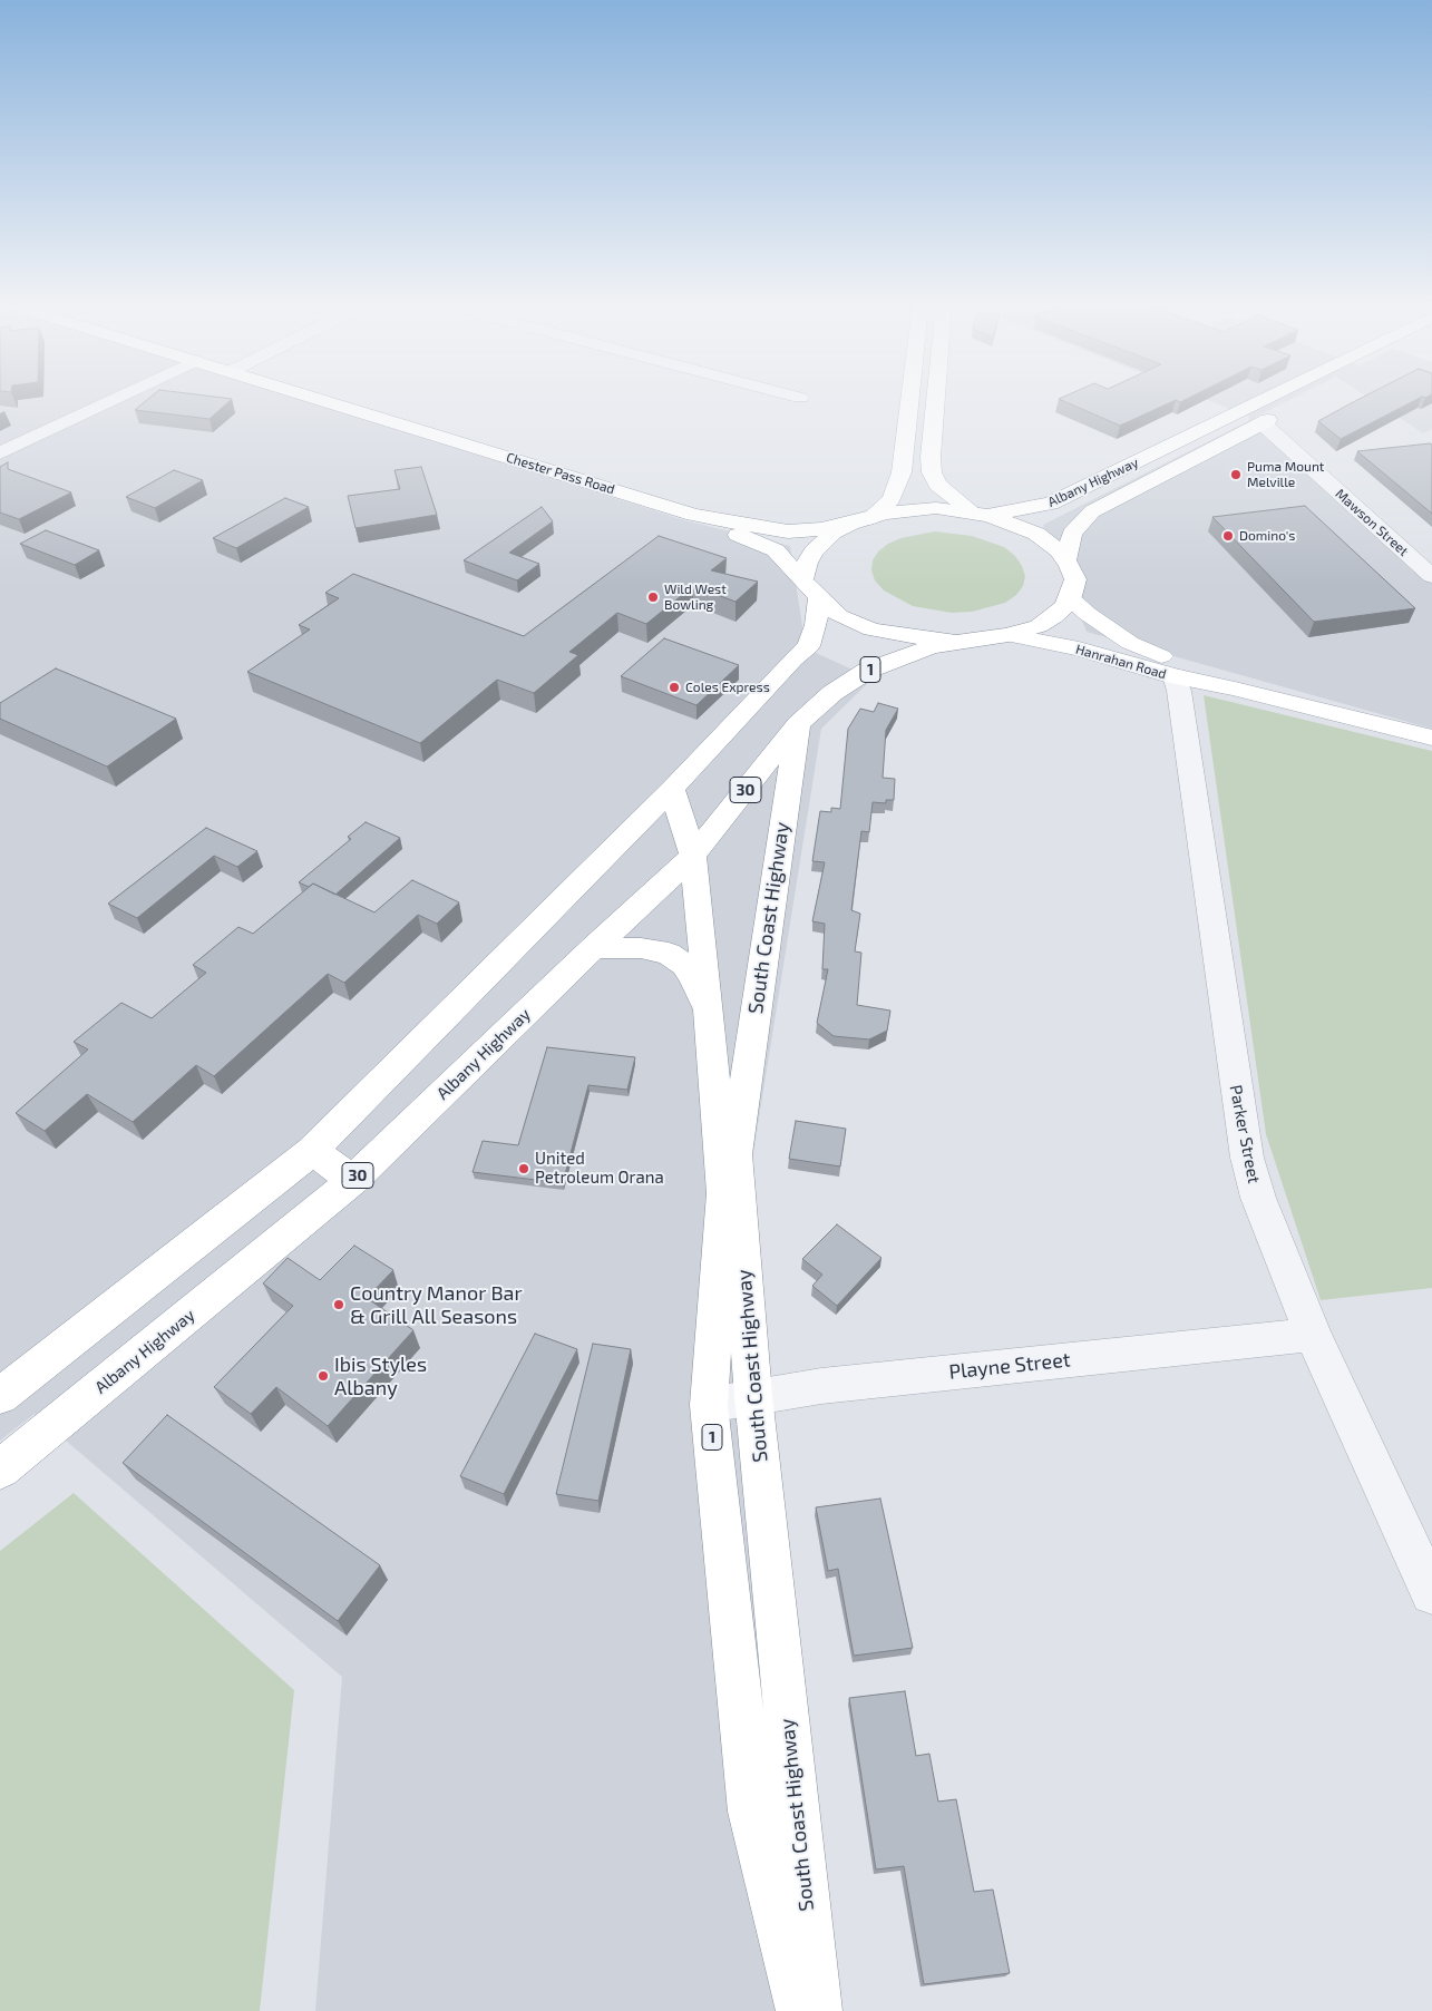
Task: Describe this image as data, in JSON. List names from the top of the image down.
{
  "streets": {
    "main road": [
      "Chester Pass Road",
      "Albany Highway",
      "Hanrahan Road",
      "1",
      "30",
      "South Coast Highway"
    ],
    "street": ["Mawson Street", "Parker Street", "Playne Street"]
  },
  "crossings": [
    ["Chester Pass Road", "1"],
    ["Albany Highway", "Mawson Street"],
    ["Albany Highway", "1"],
    ["Albany Highway", "South Coast Highway"],
    ["Hanrahan Road", "1"],
    ["Hanrahan Road", "Parker Street"],
    ["South Coast Highway", "Playne Street"],
    ["Parker Street", "Playne Street"]
  ],
  "places": [
    "Puma Mount Melville",
    "Domino's",
    "Wild West Bowling",
    "Coles Express",
    "United Petroleum Orana",
    "Country Manor Bar & Grill All Seasons",
    "Ibis Styles Albany"
  ]
}
